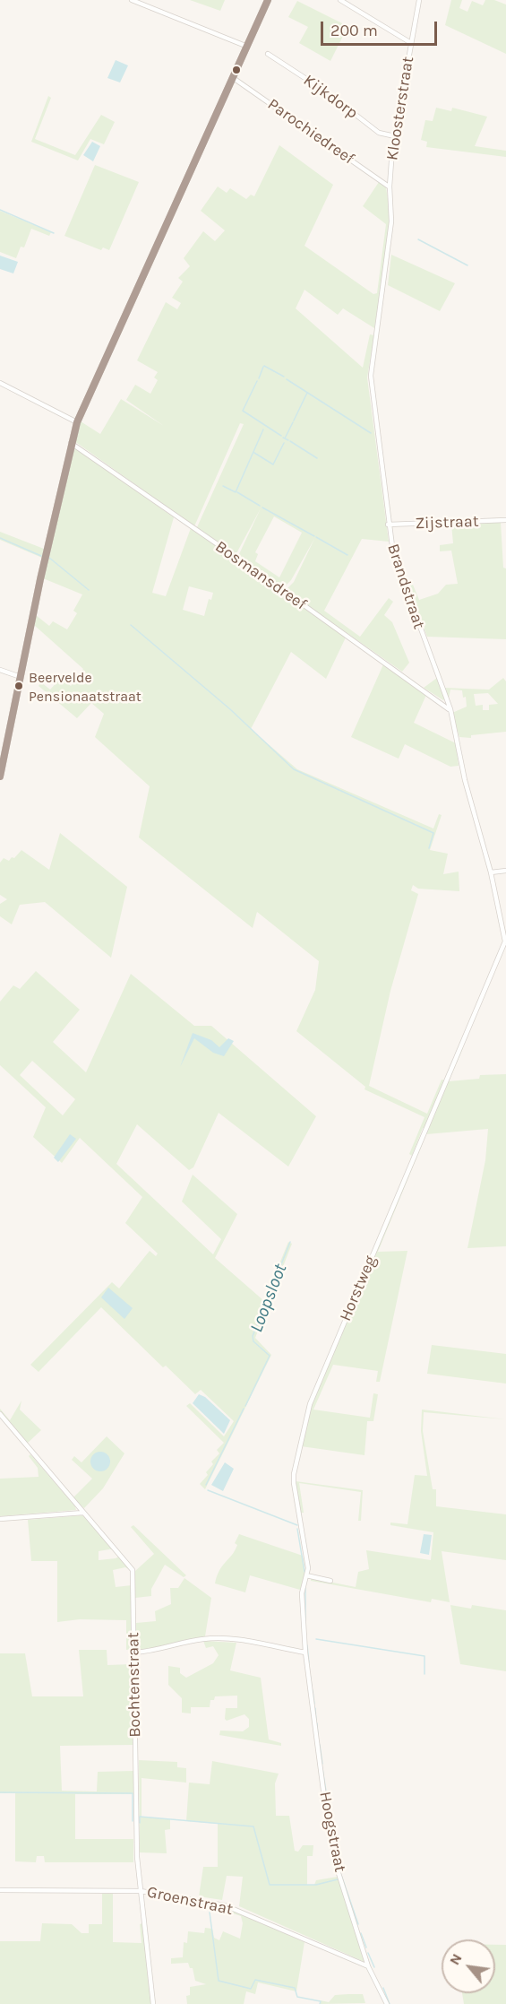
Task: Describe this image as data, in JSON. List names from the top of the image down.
{
  "streets": {
    "street": [
      "Kijkdorp",
      "Kloosterstraat",
      "Parochiedreef",
      "Zijstraat",
      "Bosmansdreef",
      "Brandstraat",
      "Horstweg",
      "Bochtenstraat",
      "Hoogstraat",
      "Groenstraat"
    ]
  },
  "crossings": [
    ["Kijkdorp", "Kloosterstraat"],
    ["Kloosterstraat", "Parochiedreef"],
    ["Kloosterstraat", "Brandstraat"],
    ["Parochiedreef", "Brandstraat"],
    ["Zijstraat", "Brandstraat"],
    ["Bosmansdreef", "Brandstraat"],
    ["Brandstraat", "Horstweg"],
    ["Horstweg", "Hoogstraat"],
    ["Bochtenstraat", "Groenstraat"],
    ["Hoogstraat", "Groenstraat"]
  ],
  "water": ["Loopsloot"],
  "places": ["Beervelde Pensionaatstraat"],
  "scale_bar": "200 m",
  "north": "top left"
}
